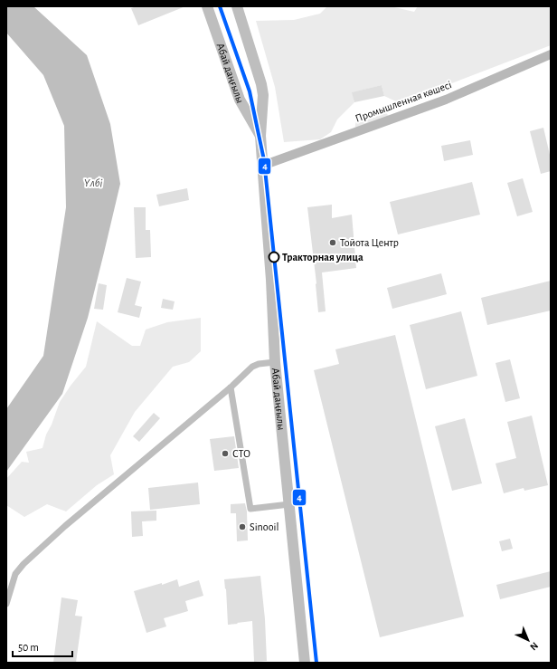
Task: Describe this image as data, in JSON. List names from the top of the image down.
{
  "streets": {
    "main road": ["Абай даңғылы", "Промышленная көшесі"]
  },
  "crossings": [
    ["Абай даңғылы", "Промышленная көшесі"]
  ],
  "water": ["Үлбі"],
  "places": [
    "Тойота Центр",
    "Тракторная улица",
    "СТО",
    "Sinooil"
  ],
  "lines": ["transit line 4"],
  "scale_bar": "50 m",
  "north": "bottom right"
}
